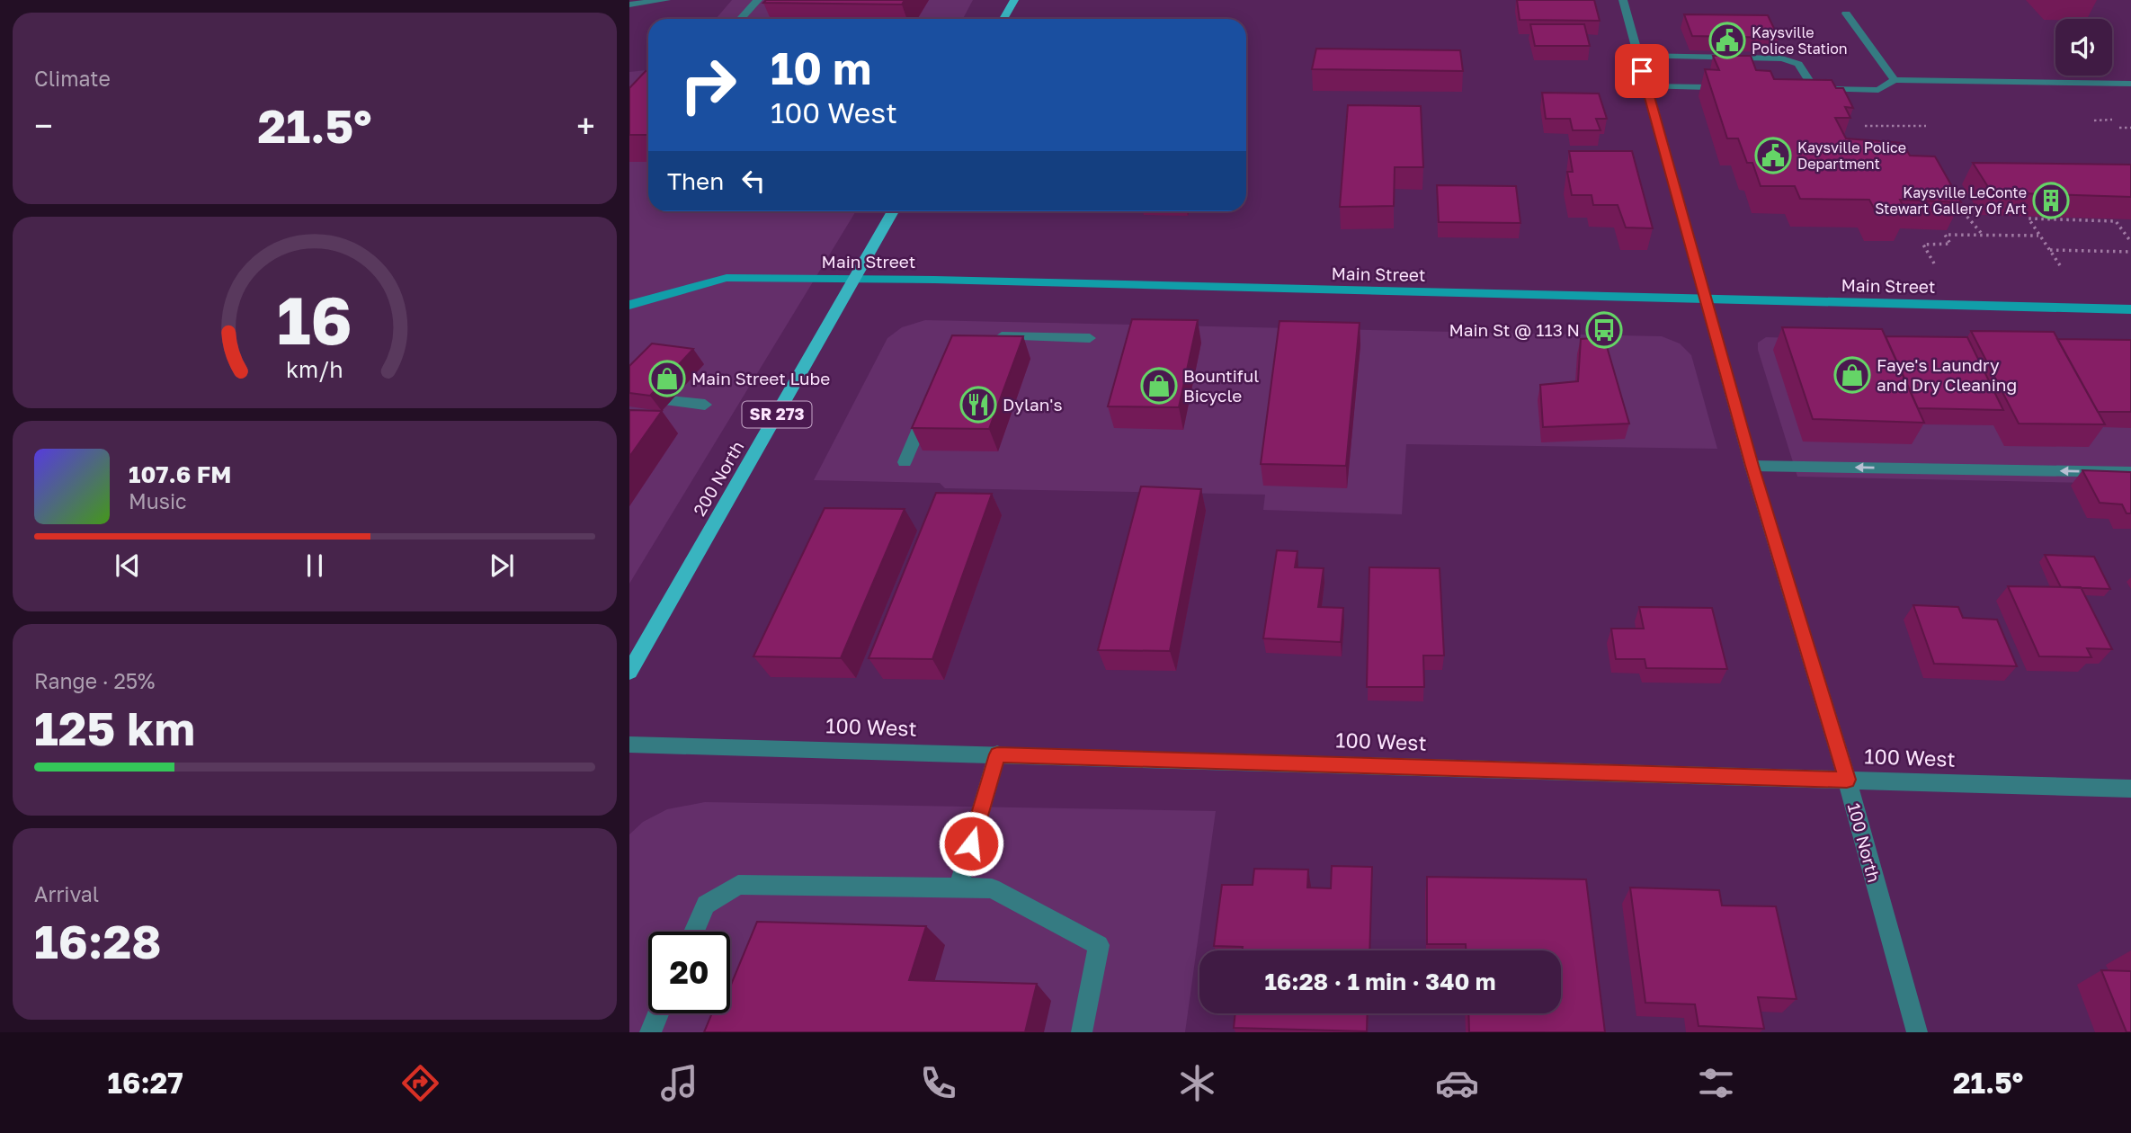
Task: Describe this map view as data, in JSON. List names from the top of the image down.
{
  "streets": {
    "main road": ["Main Street", "SR 273", "200 North"],
    "street": ["100 West", "100 North"]
  },
  "crossings": [
    ["Main Street", "200 North"],
    ["Main Street", "100 North"],
    ["100 West", "100 North"]
  ],
  "places": {
    "public building": ["Kaysville Police Station", "Kaysville Police Department"],
    "building": ["Kaysville LeConte Stewart Gallery Of Art"],
    "bus stop": ["Main St @ 113 N"],
    "shop": ["Faye's Laundry and Dry Cleaning", "Main Street Lube", "Bountiful Bicycle"],
    "restaurant": ["Dylan's"]
  },
  "page": {
    "tile": [
      "Climate",
      ["Range · 25%", "125 km"],
      ["Arrival", "16:28"]
    ],
    "turn": ["10 m", "100 West"],
    "heat": ["−", "21.5°", "+"],
    "then": "Then",
    "song": ["107.6 FM", "Music"],
    "limit": "20",
    "trip": "16:28 · 1 min · 340 m",
    "tabs": ["16:27", "21.5°"],
    "gauge": ["16", "km/h"]
  }
}
